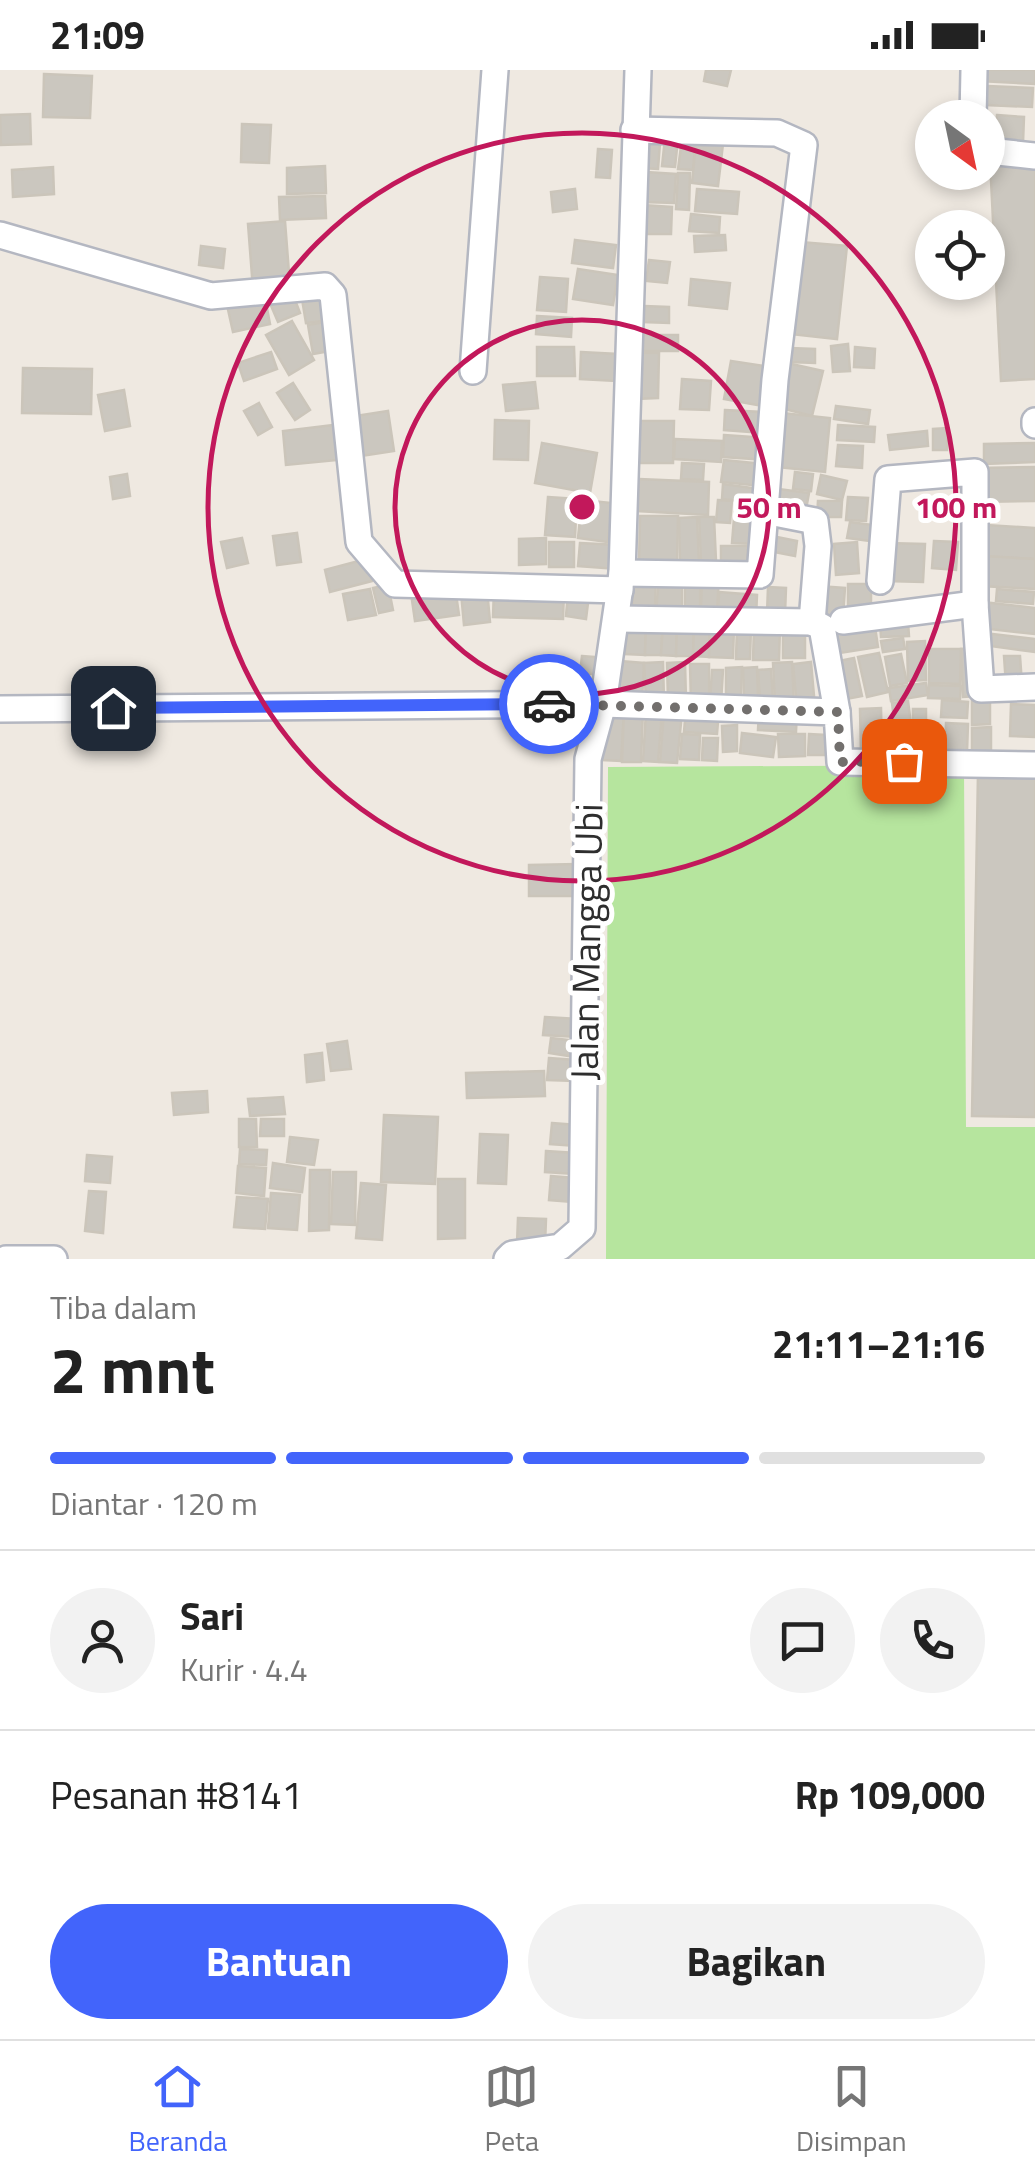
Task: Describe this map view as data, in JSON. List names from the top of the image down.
{
  "streets": {
    "street": ["Jalan Mangga Ubi"]
  },
  "north": "bottom right",
  "page": {
    "status": "21:09",
    "heading": ["2 mnt", "Tiba dalam", "21:11–21:16"],
    "panel": [
      "Sari",
      "Kurir · 4.4",
      "Pesanan #8141",
      "Rp 109,000"
    ],
    "bar": "Diantar · 120 m",
    "buttons": ["Bantuan", "Bagikan"],
    "tabs": ["Beranda", "Peta", "Disimpan"]
  },
  "rings": ["50 m", "100 m"]
}
